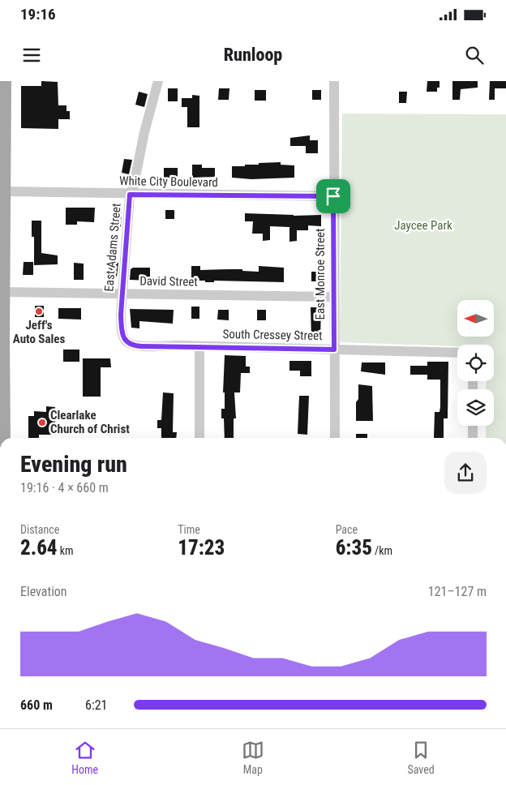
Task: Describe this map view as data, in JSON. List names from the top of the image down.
{
  "streets": {
    "street": [
      "White City Boulevard",
      "East Adams Street",
      "East Monroe Street",
      "David Street",
      "South Cressey Street"
    ]
  },
  "crossings": [
    ["White City Boulevard", "East Adams Street"],
    ["White City Boulevard", "East Monroe Street"],
    ["East Adams Street", "David Street"],
    ["East Adams Street", "South Cressey Street"],
    ["East Monroe Street", "David Street"],
    ["East Monroe Street", "South Cressey Street"]
  ],
  "parks": ["Jaycee Park"],
  "places": ["Jeff's Auto Sales", "Clearlake Church of Christ"],
  "north": "left",
  "page": {
    "status": "19:16",
    "header": "Runloop",
    "heading": ["Evening run", "19:16 · 4 × 660 m"],
    "stats": [
      ["Distance", "2.64 km"],
      ["Time", "17:23"],
      ["Pace", "6:35 /km"]
    ],
    "chart": ["Elevation", "121–127 m"],
    "list": [
      {
        "name": "660 m",
        "note": "6:21"
      }
    ],
    "tabs": ["Home", "Map", "Saved"]
  }
}
